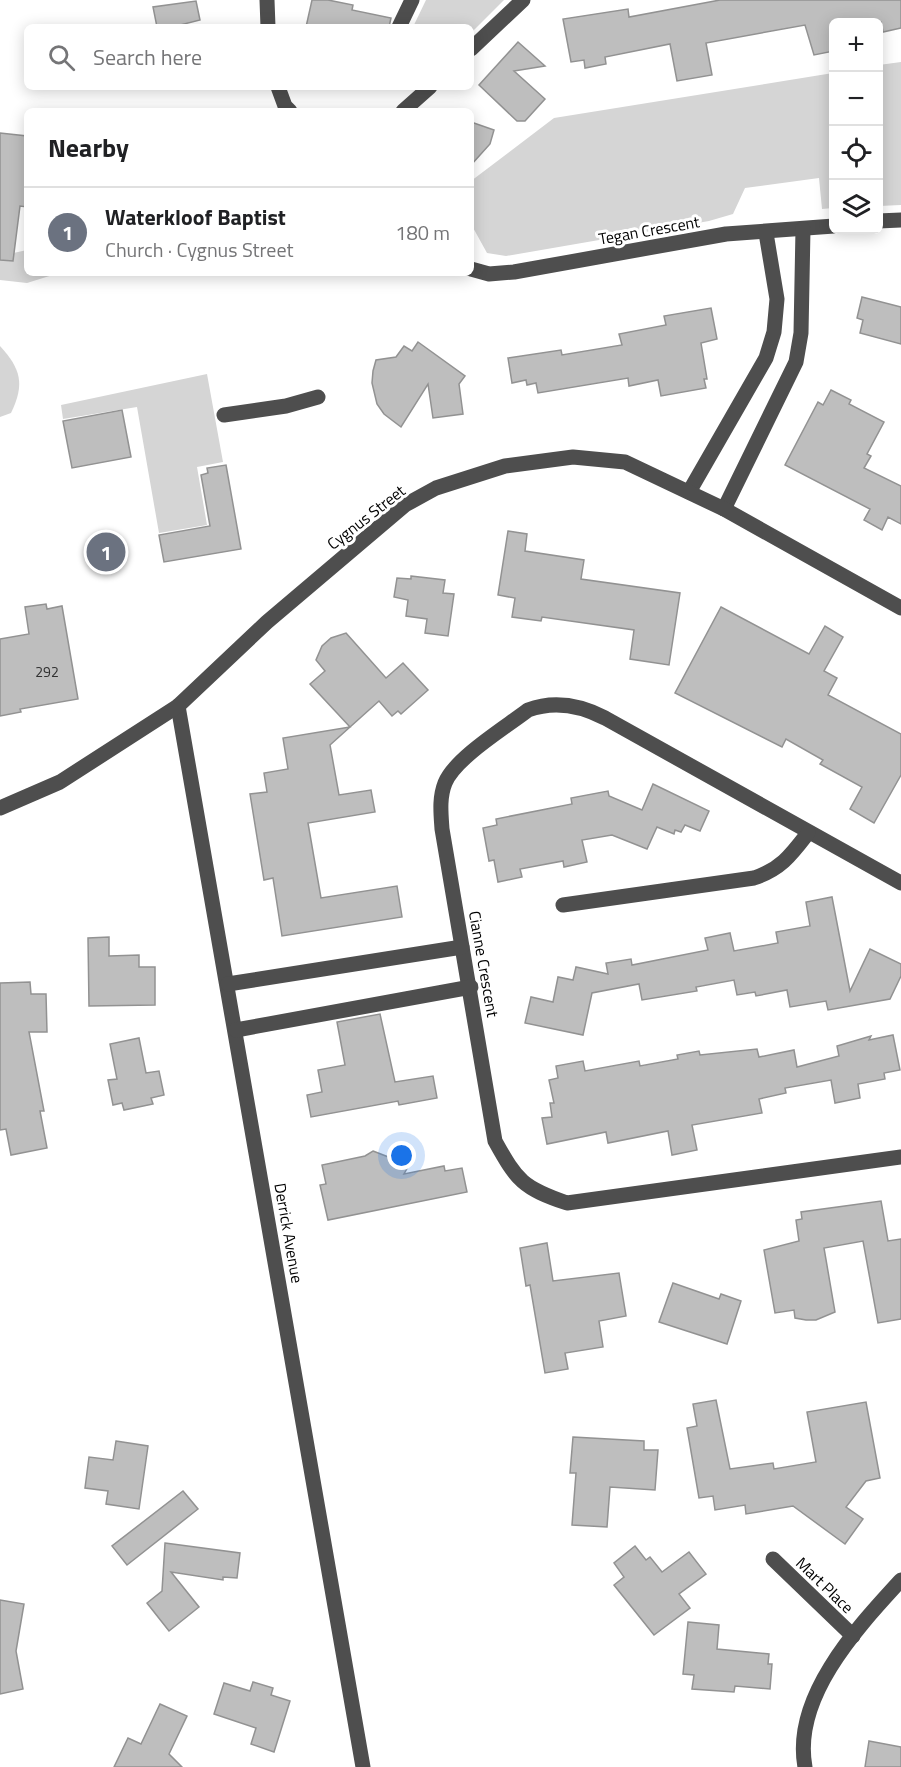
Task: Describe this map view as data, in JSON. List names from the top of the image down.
{
  "streets": {
    "street": [
      "Tegan Crescent",
      "Cygnus Street",
      "Cianne Crescent",
      "Derrick Avenue",
      "Mart Place"
    ]
  },
  "crossings": [
    ["Cygnus Street", "Derrick Avenue"]
  ],
  "house_numbers": ["292"],
  "page": {
    "map_buttons": ["+", "−"],
    "search": "Search here",
    "heading": "Nearby",
    "list": [
      {
        "mark": "1",
        "name": "Waterkloof Baptist",
        "note": "Church · Cygnus Street",
        "value": "180 m"
      }
    ],
    "pins": "1"
  }
}
